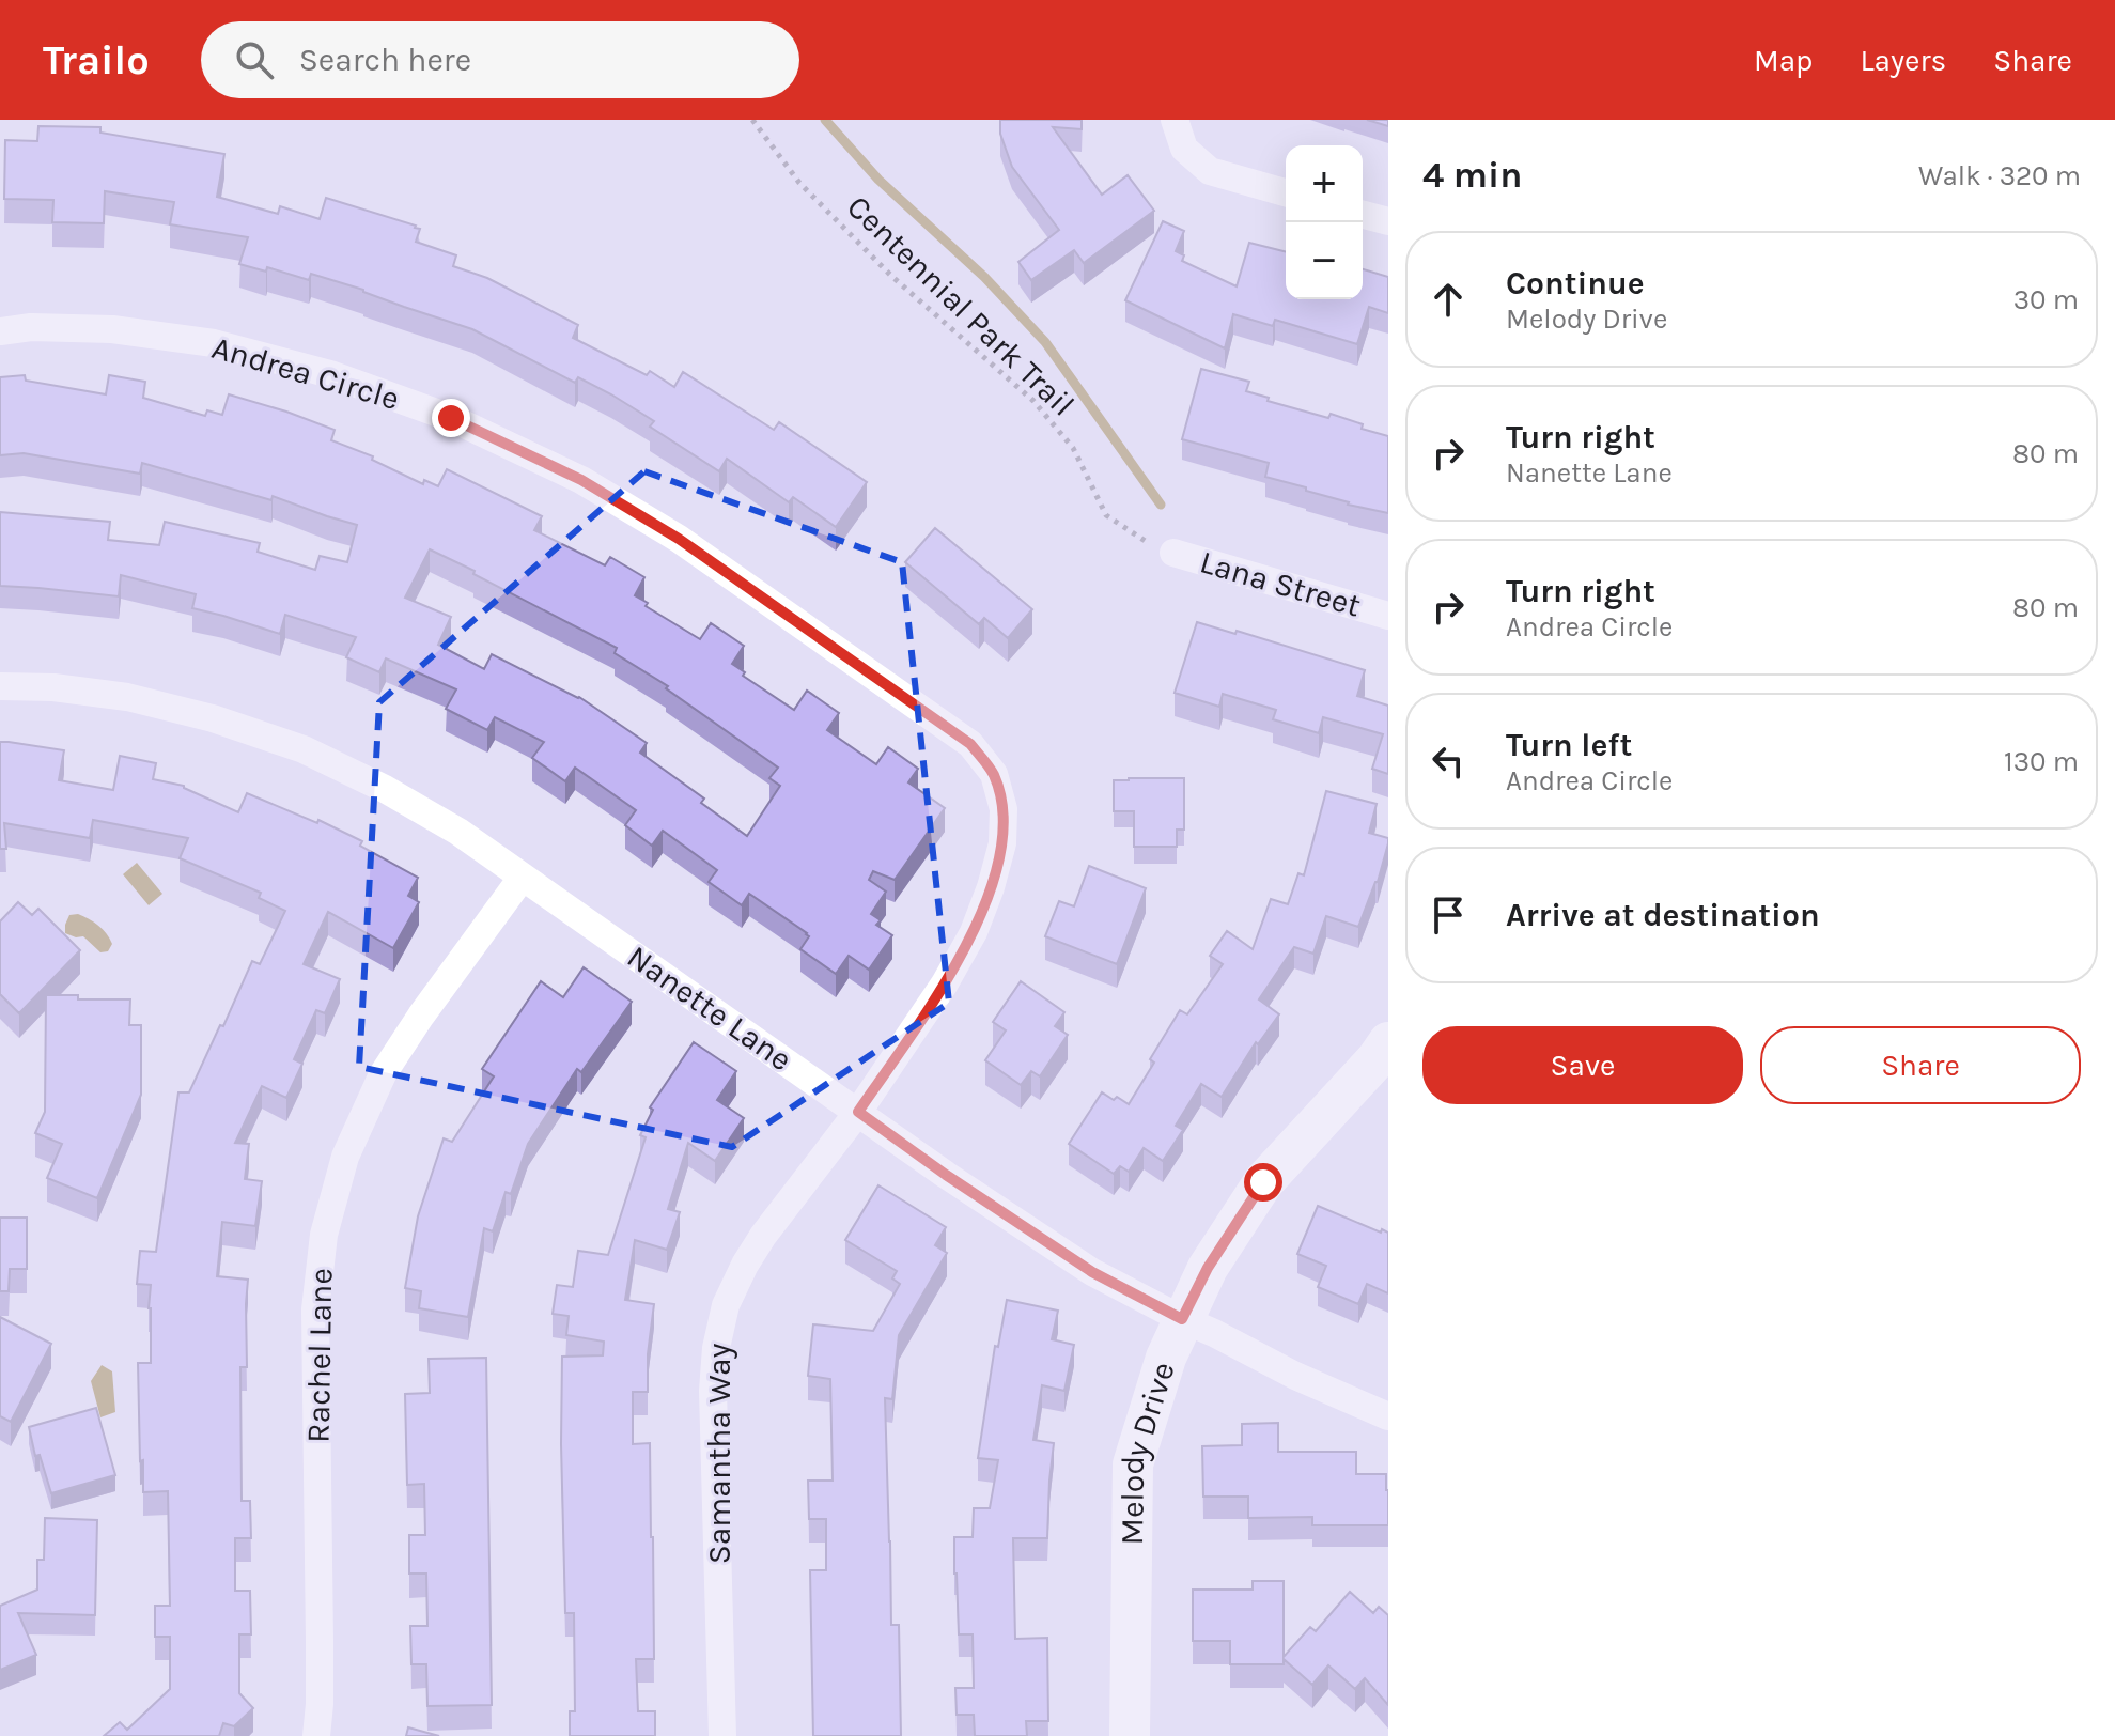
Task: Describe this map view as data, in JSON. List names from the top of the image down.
{
  "streets": {
    "street": [
      "Andrea Circle",
      "Lana Street",
      "Nanette Lane",
      "Rachel Lane",
      "Samantha Way",
      "Melody Drive"
    ],
    "path": ["Centennial Park Trail"]
  },
  "crossings": [
    ["Centennial Park Trail", "Lana Street"],
    ["Andrea Circle", "Nanette Lane"],
    ["Andrea Circle", "Samantha Way"],
    ["Nanette Lane", "Rachel Lane"],
    ["Nanette Lane", "Samantha Way"],
    ["Nanette Lane", "Melody Drive"]
  ],
  "page": {
    "header": "Trailo",
    "search": "Search here",
    "nav": ["Map", "Layers", "Share"],
    "heading": ["4 min", "Walk · 320 m"],
    "map_buttons": ["+", "−"],
    "list": [
      ["Continue", "Melody Drive", "30 m"],
      ["Turn right", "Nanette Lane", "80 m"],
      ["Turn right", "Andrea Circle", "80 m"],
      ["Turn left", "Andrea Circle", "130 m"],
      "Arrive at destination"
    ],
    "buttons": ["Save", "Share"]
  }
}
